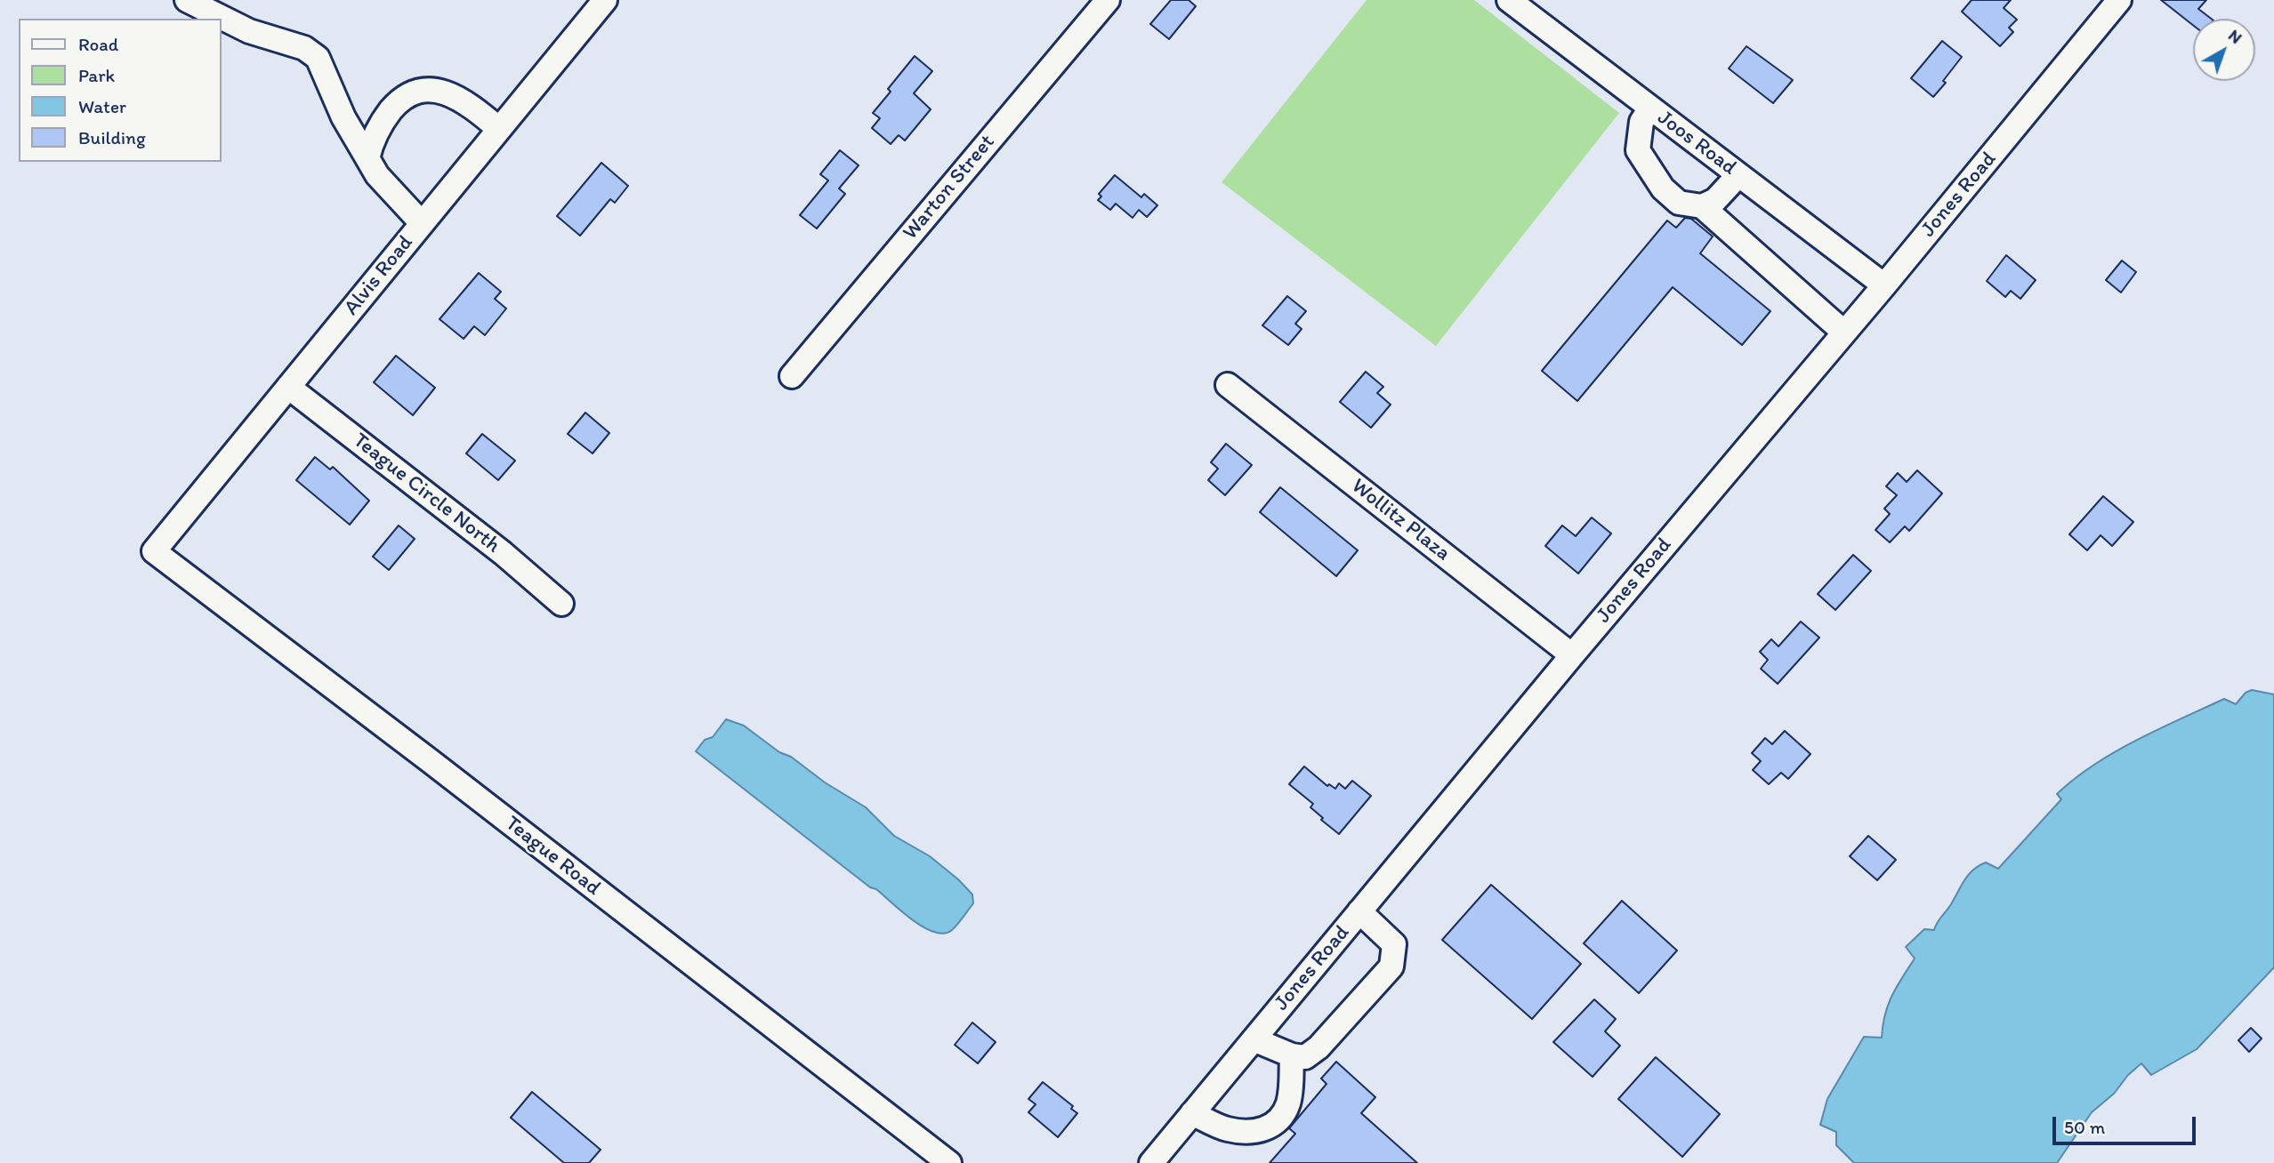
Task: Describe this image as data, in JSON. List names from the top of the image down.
{
  "streets": {
    "street": [
      "Joos Road",
      "Warton Street",
      "Jones Road",
      "Alvis Road",
      "Teague Circle North",
      "Wollitz Plaza",
      "Teague Road"
    ]
  },
  "crossings": [
    ["Joos Road", "Jones Road"],
    ["Jones Road", "Wollitz Plaza"],
    ["Alvis Road", "Teague Circle North"],
    ["Alvis Road", "Teague Road"]
  ],
  "legend": [
    "Road",
    "Park",
    "Water",
    "Building"
  ],
  "scale_bar": "50 m",
  "north": "top right"
}
